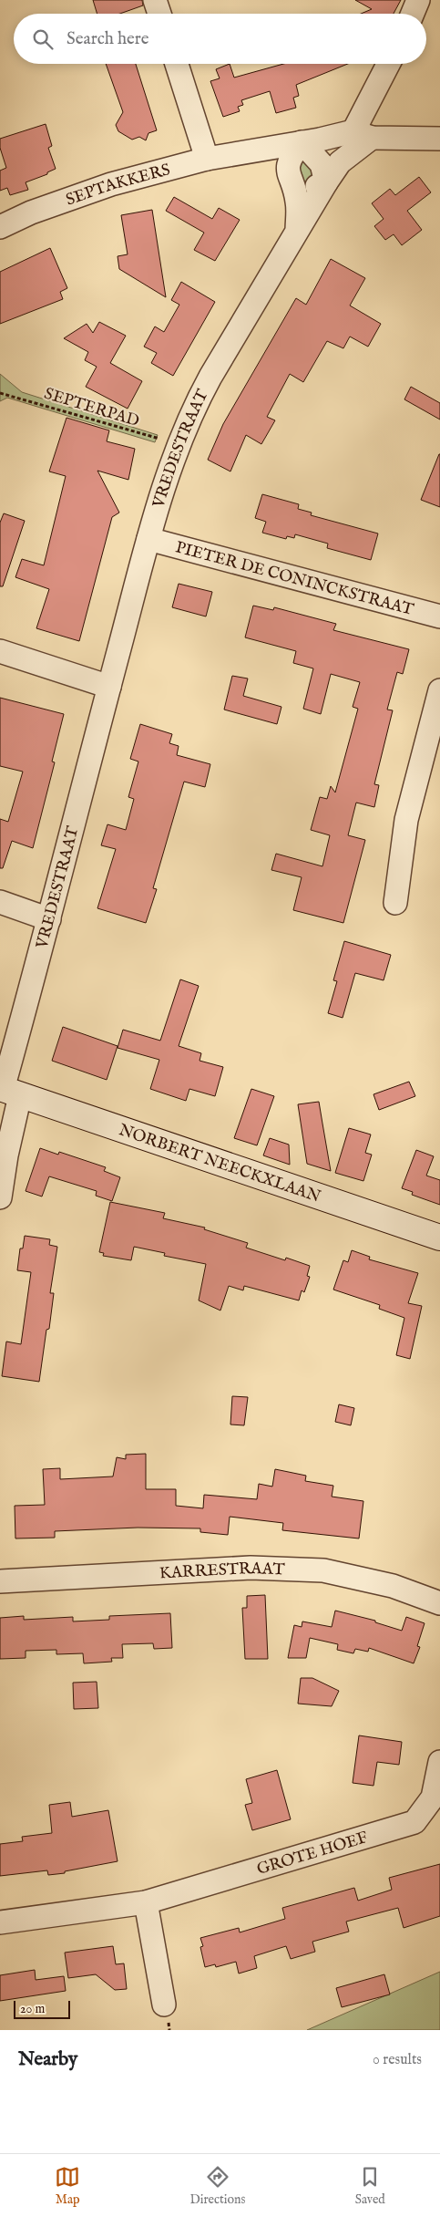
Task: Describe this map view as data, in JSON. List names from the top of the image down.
{
  "streets": {
    "main road": ["NORBERT NEECKXLAAN"],
    "street": [
      "SEPTAKKERS",
      "VREDESTRAAT",
      "PIETER DE CONINCKSTRAAT",
      "KARRESTRAAT",
      "GROTE HOEF"
    ],
    "path": ["SEPTERPAD"]
  },
  "crossings": [
    ["SEPTAKKERS", "VREDESTRAAT"],
    ["SEPTERPAD", "VREDESTRAAT"],
    ["VREDESTRAAT", "PIETER DE CONINCKSTRAAT"],
    ["VREDESTRAAT", "NORBERT NEECKXLAAN"]
  ],
  "scale_bar": "20 m",
  "page": {
    "search": "Search here",
    "scale": "20 m",
    "heading": ["Nearby", "0 results"],
    "nav": ["Map", "Directions", "Saved"]
  }
}
